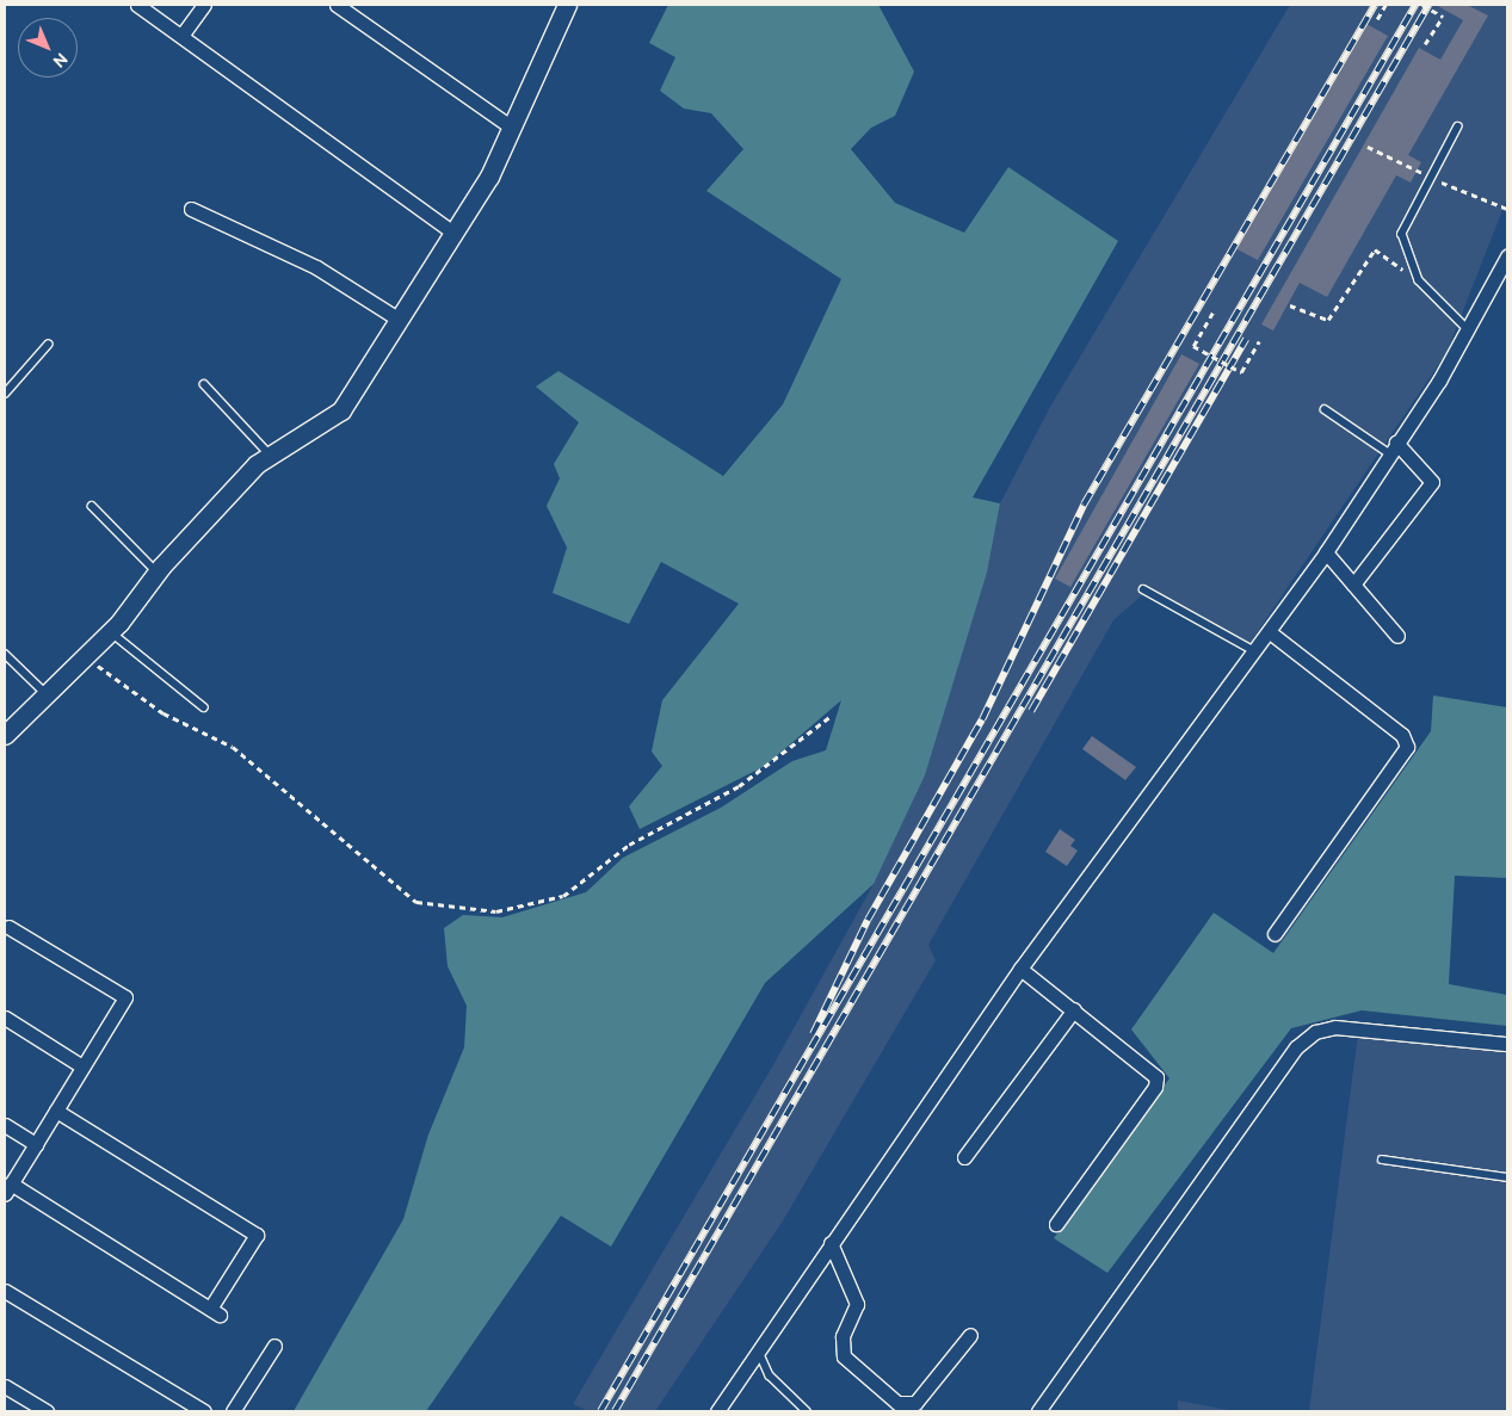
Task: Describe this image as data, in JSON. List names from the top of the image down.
{
  "north": "bottom right"
}
